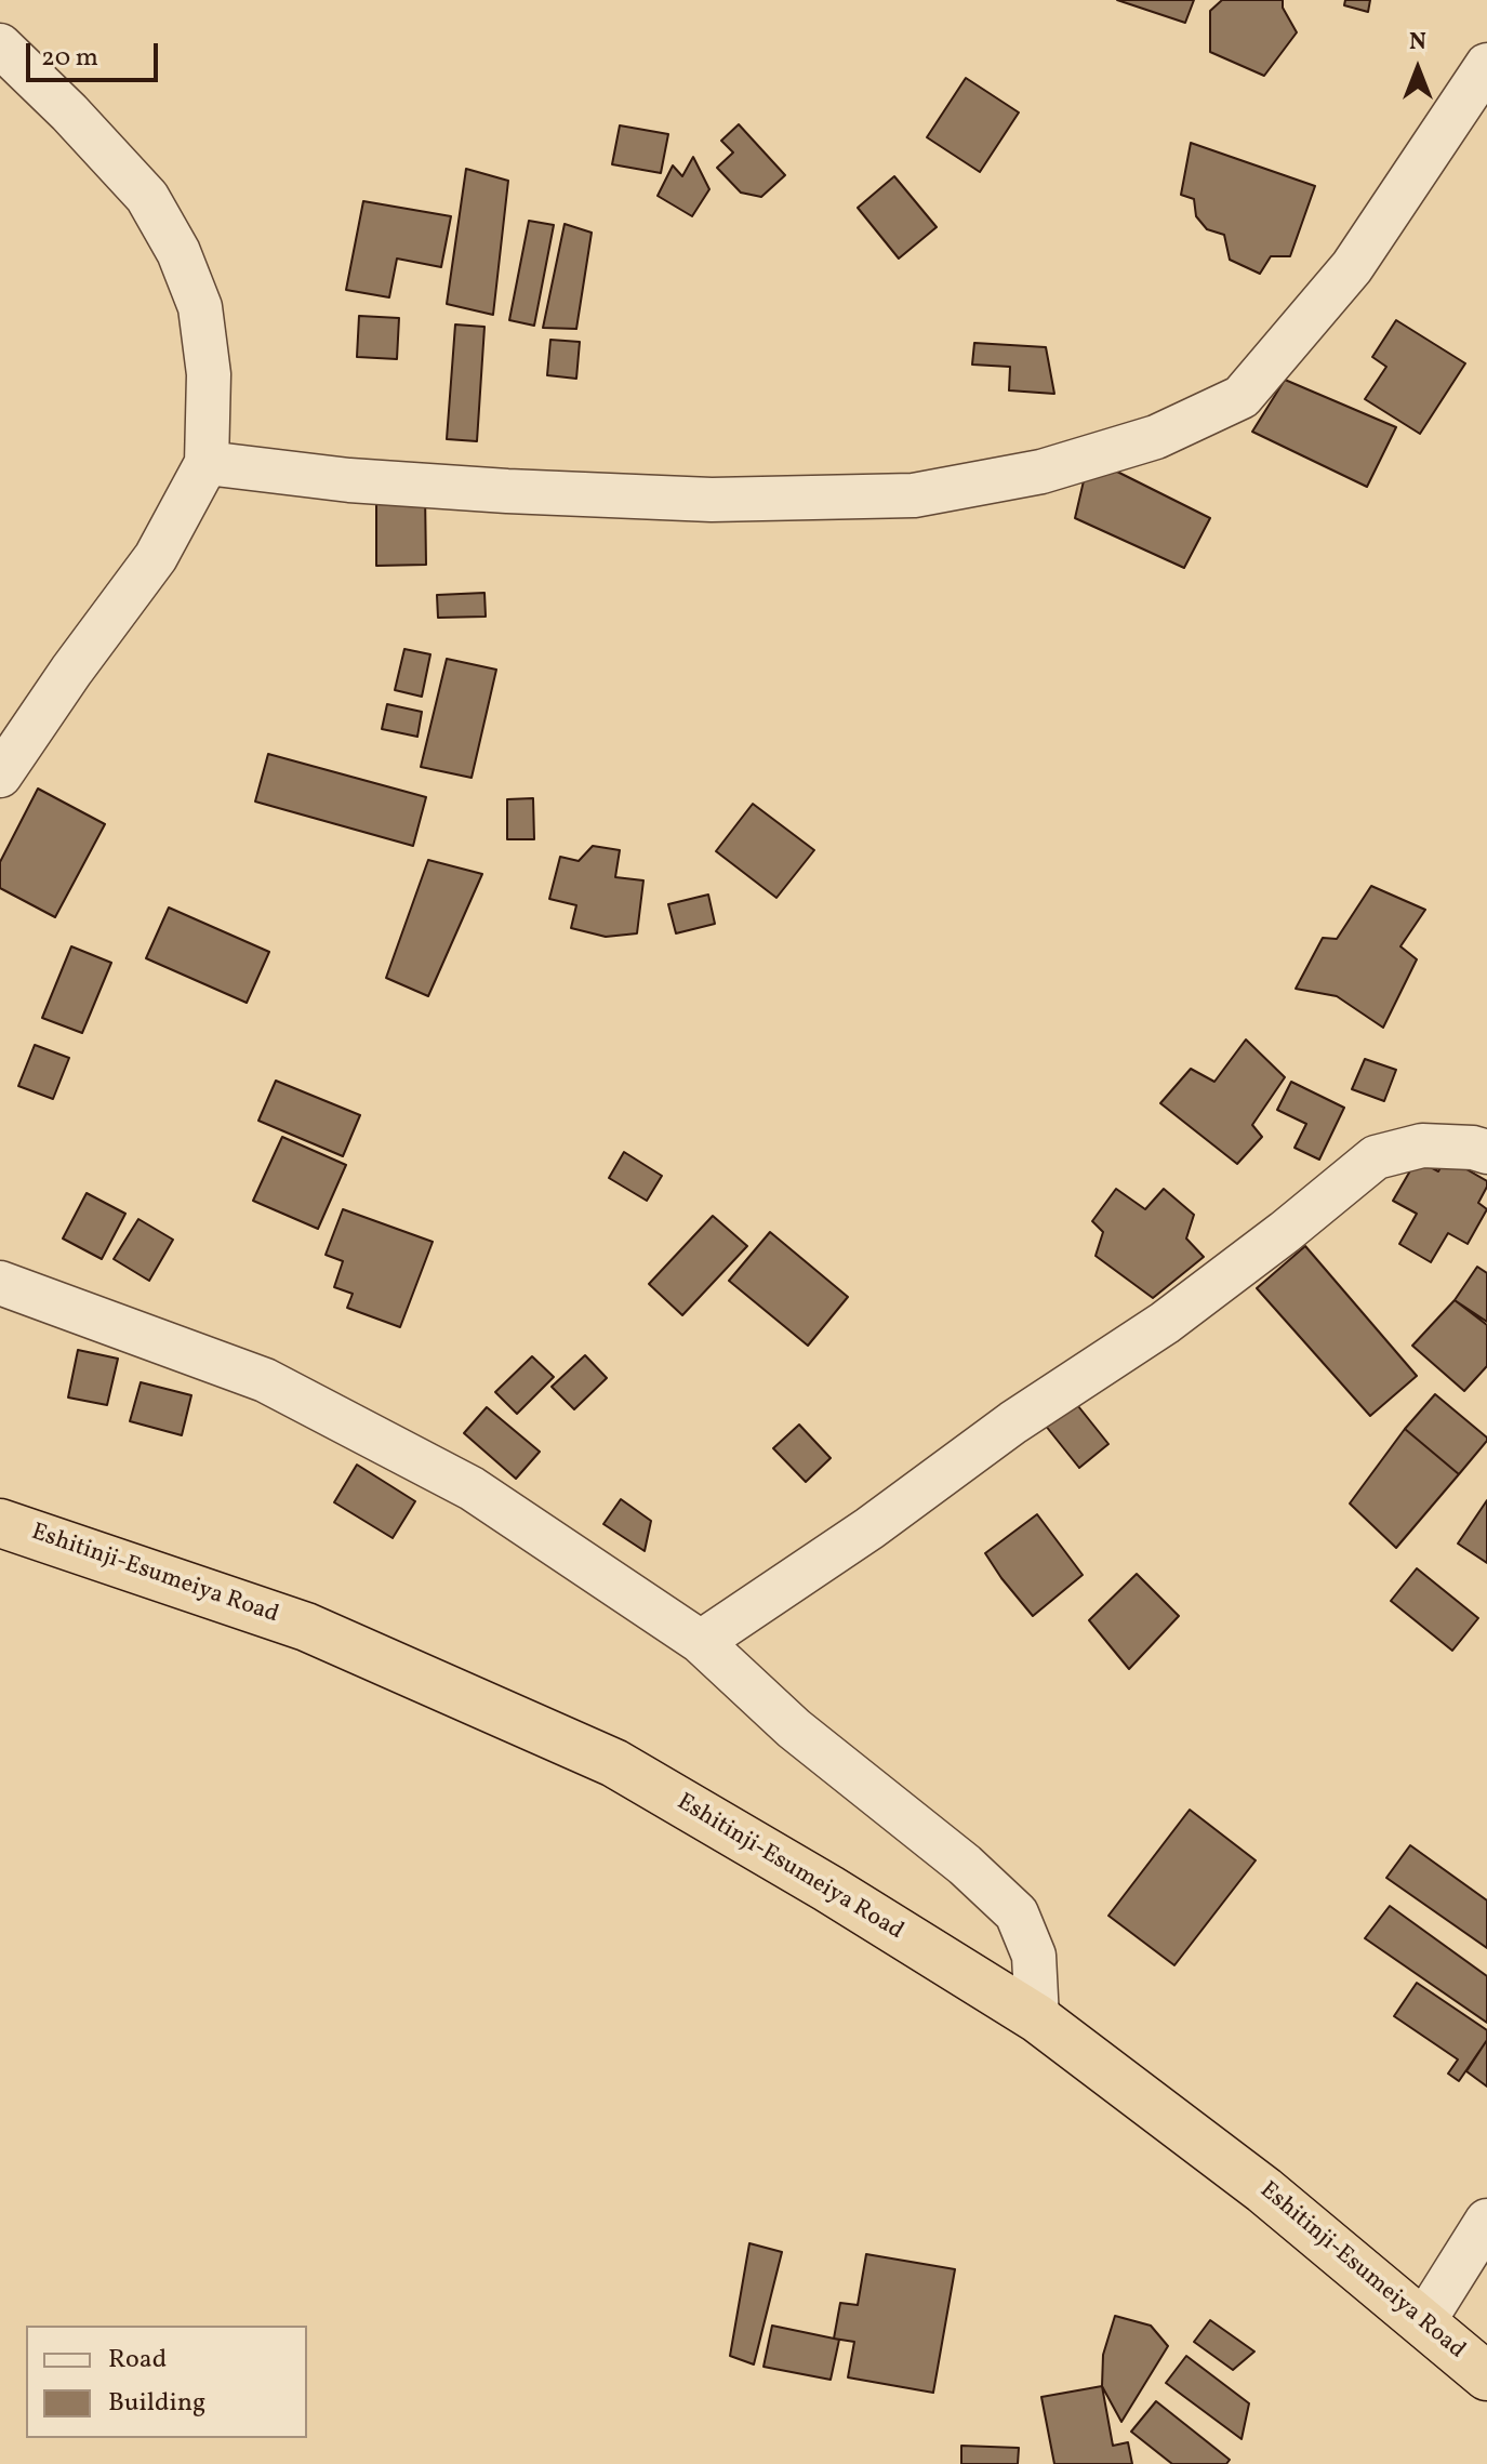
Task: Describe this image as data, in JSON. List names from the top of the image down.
{
  "streets": {
    "highway": ["Eshitinji-Esumeiya Road"]
  },
  "legend": ["Road", "Building"],
  "scale_bar": "20 m",
  "north": "top"
}
